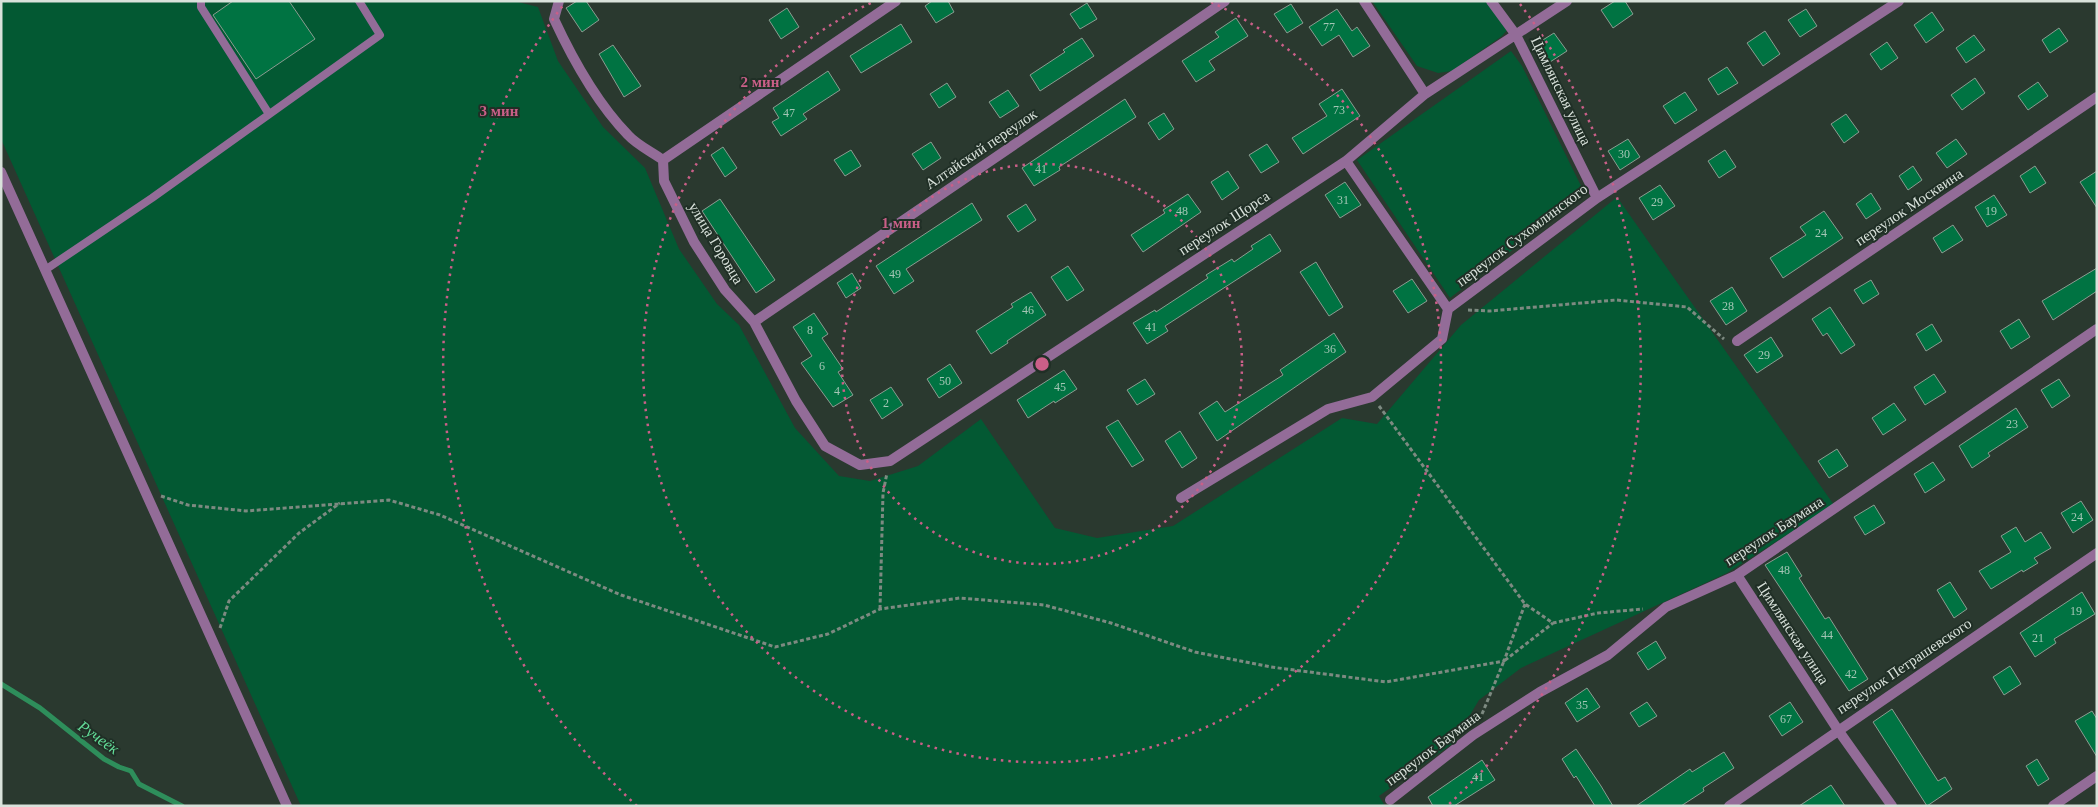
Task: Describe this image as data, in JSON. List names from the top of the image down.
{
  "streets": {
    "street": [
      "Цимлянская улица",
      "Алтайский переулок",
      "переулок Москвина",
      "переулок Щорса",
      "переулок Сухомлинского",
      "улица Горовца",
      "переулок Баумана",
      "переулок Петрашевского"
    ]
  },
  "crossings": [
    ["Цимлянская улица", "переулок Щорса"],
    ["Цимлянская улица", "переулок Сухомлинского"],
    ["Цимлянская улица", "переулок Баумана"],
    ["Цимлянская улица", "переулок Петрашевского"],
    ["Алтайский переулок", "улица Горовца"],
    ["переулок Щорса", "улица Горовца"]
  ],
  "water": ["Ручеёк"],
  "house_numbers": [
    "77",
    "73",
    "47",
    "30",
    "41",
    "31",
    "29",
    "48",
    "19",
    "24",
    "49",
    "28",
    "46",
    "41",
    "8",
    "36",
    "29",
    "6",
    "50",
    "45",
    "4",
    "2",
    "23",
    "24",
    "48",
    "19",
    "44",
    "21",
    "42",
    "35",
    "67",
    "41"
  ],
  "rings": ["2 мин", "3 мин", "1 мин"]
}
